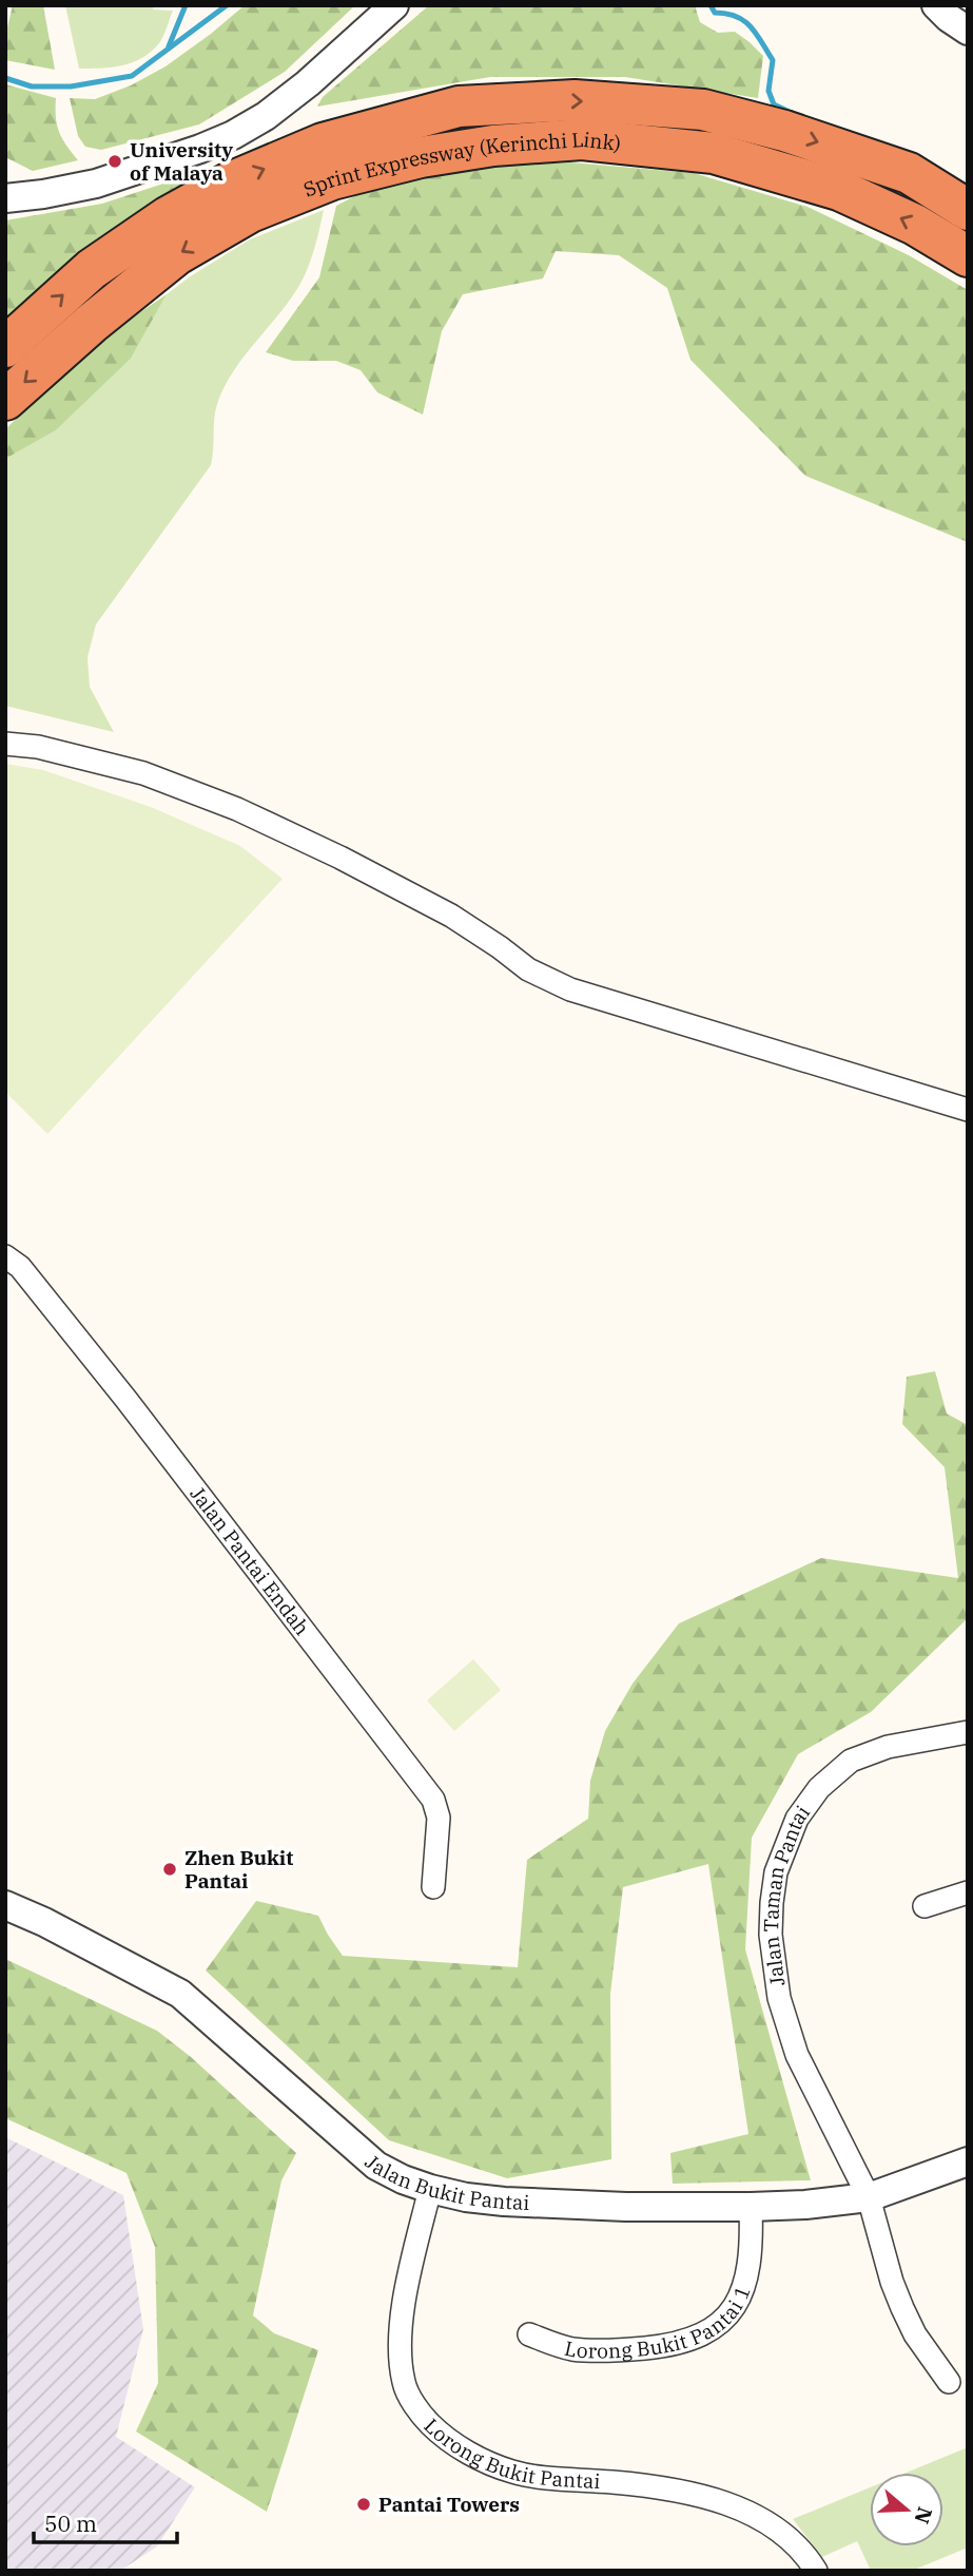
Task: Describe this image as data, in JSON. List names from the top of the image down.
{
  "streets": {
    "highway": ["Sprint Expressway (Kerinchi Link)"],
    "street": [
      "Jalan Pantai Endah",
      "Jalan Taman Pantai",
      "Jalan Bukit Pantai",
      "Lorong Bukit Pantai 1",
      "Lorong Bukit Pantai"
    ]
  },
  "crossings": [
    ["Jalan Taman Pantai", "Jalan Bukit Pantai"],
    ["Jalan Bukit Pantai", "Lorong Bukit Pantai 1"],
    ["Jalan Bukit Pantai", "Lorong Bukit Pantai"]
  ],
  "places": ["University of Malaya", "Zhen Bukit Pantai", "Pantai Towers"],
  "scale_bar": "50 m",
  "north": "right"
}
